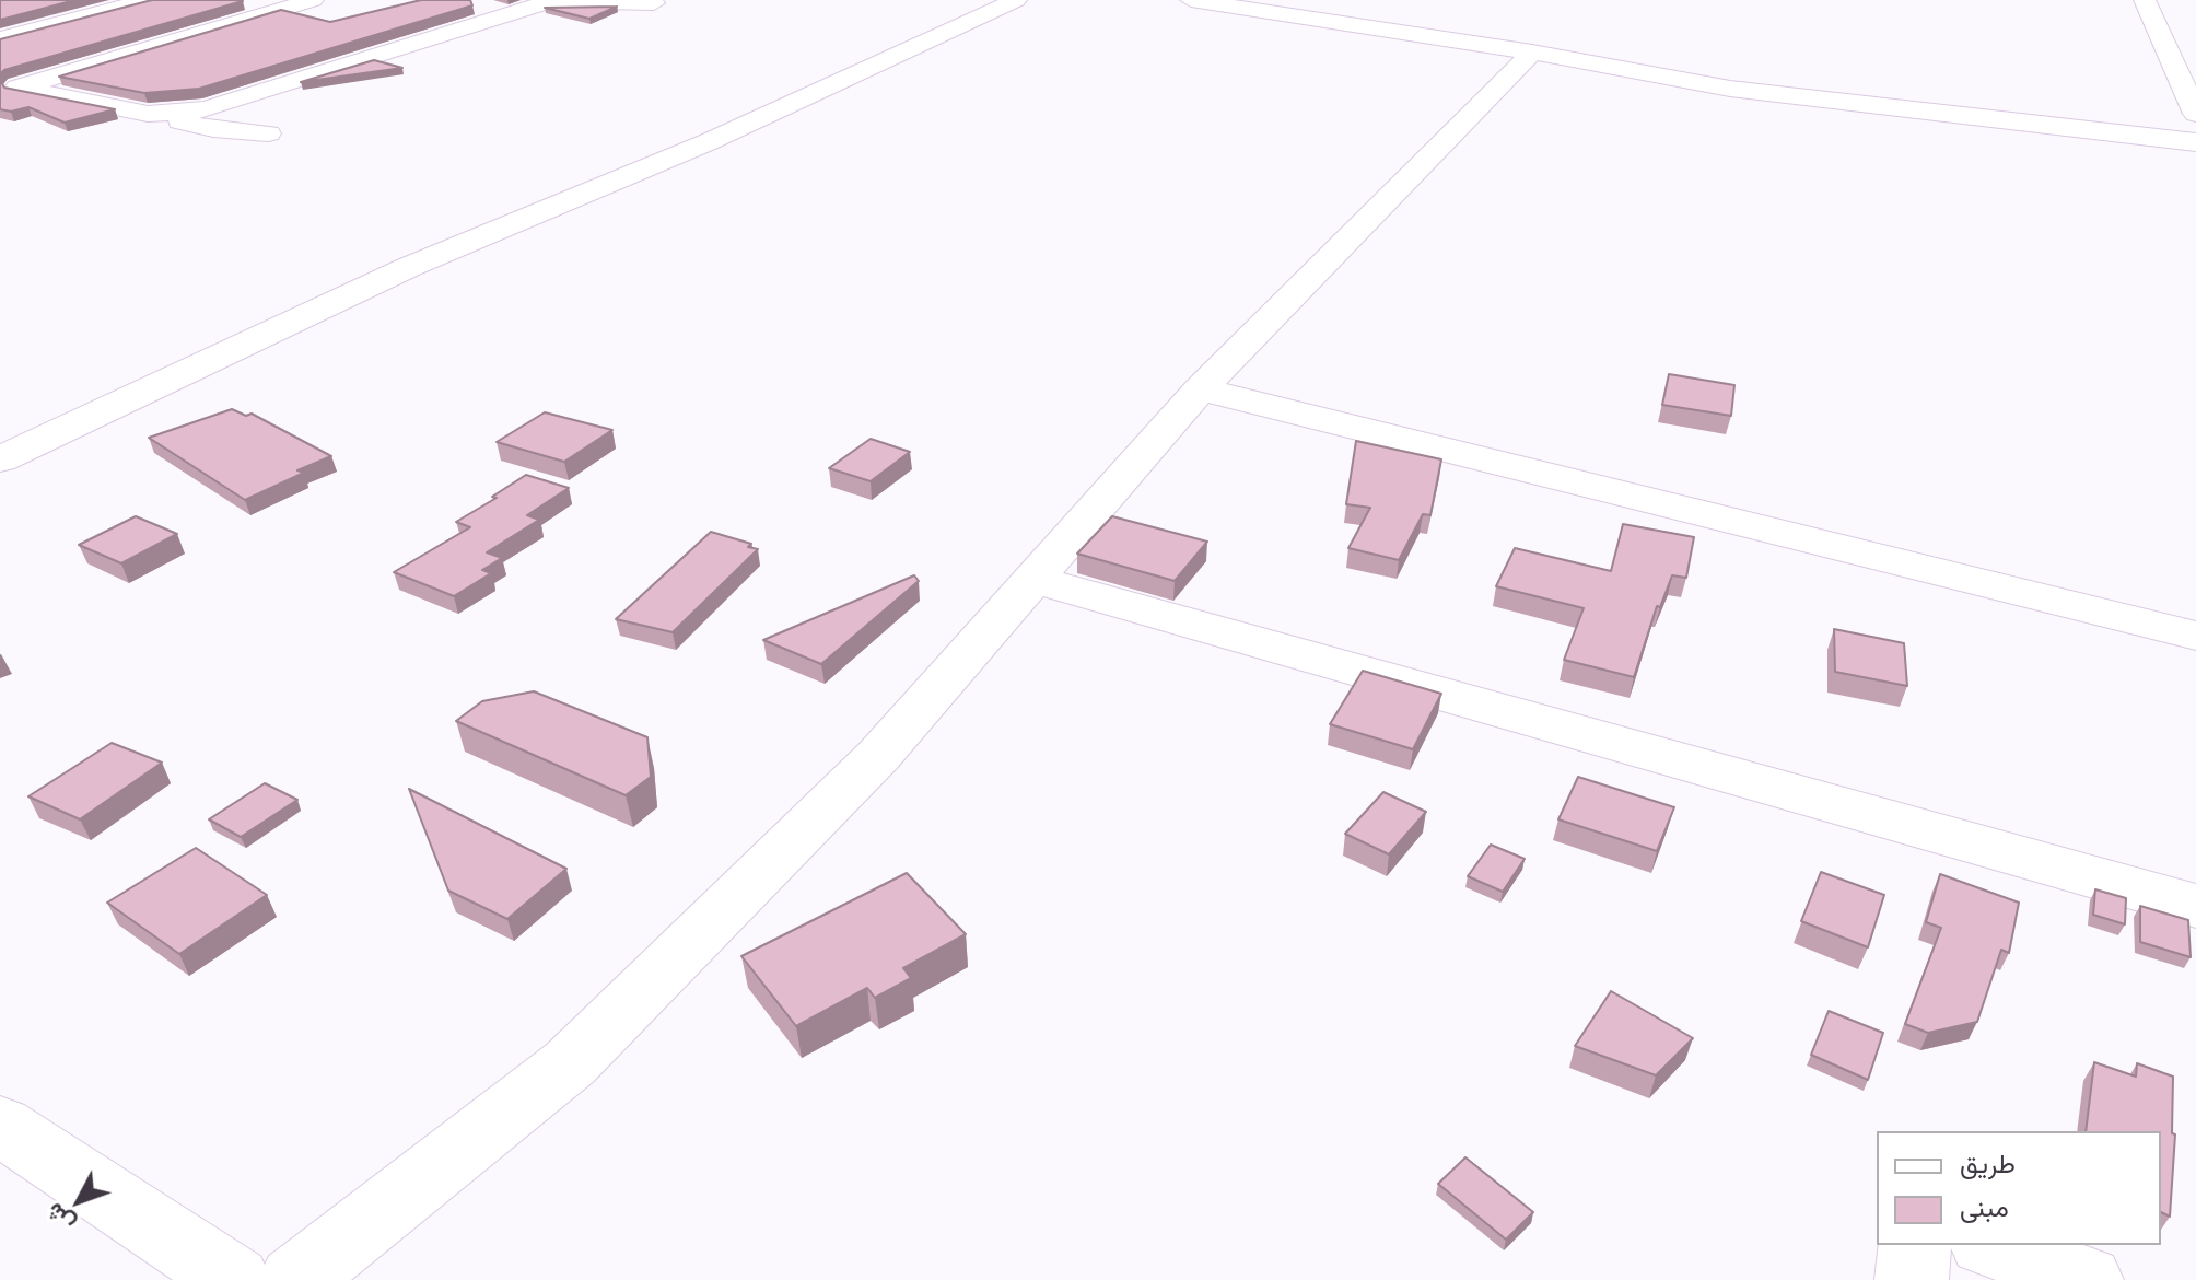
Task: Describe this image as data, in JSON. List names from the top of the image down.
{
  "legend": ["طريق", "مبنى"],
  "north": "bottom left"
}
